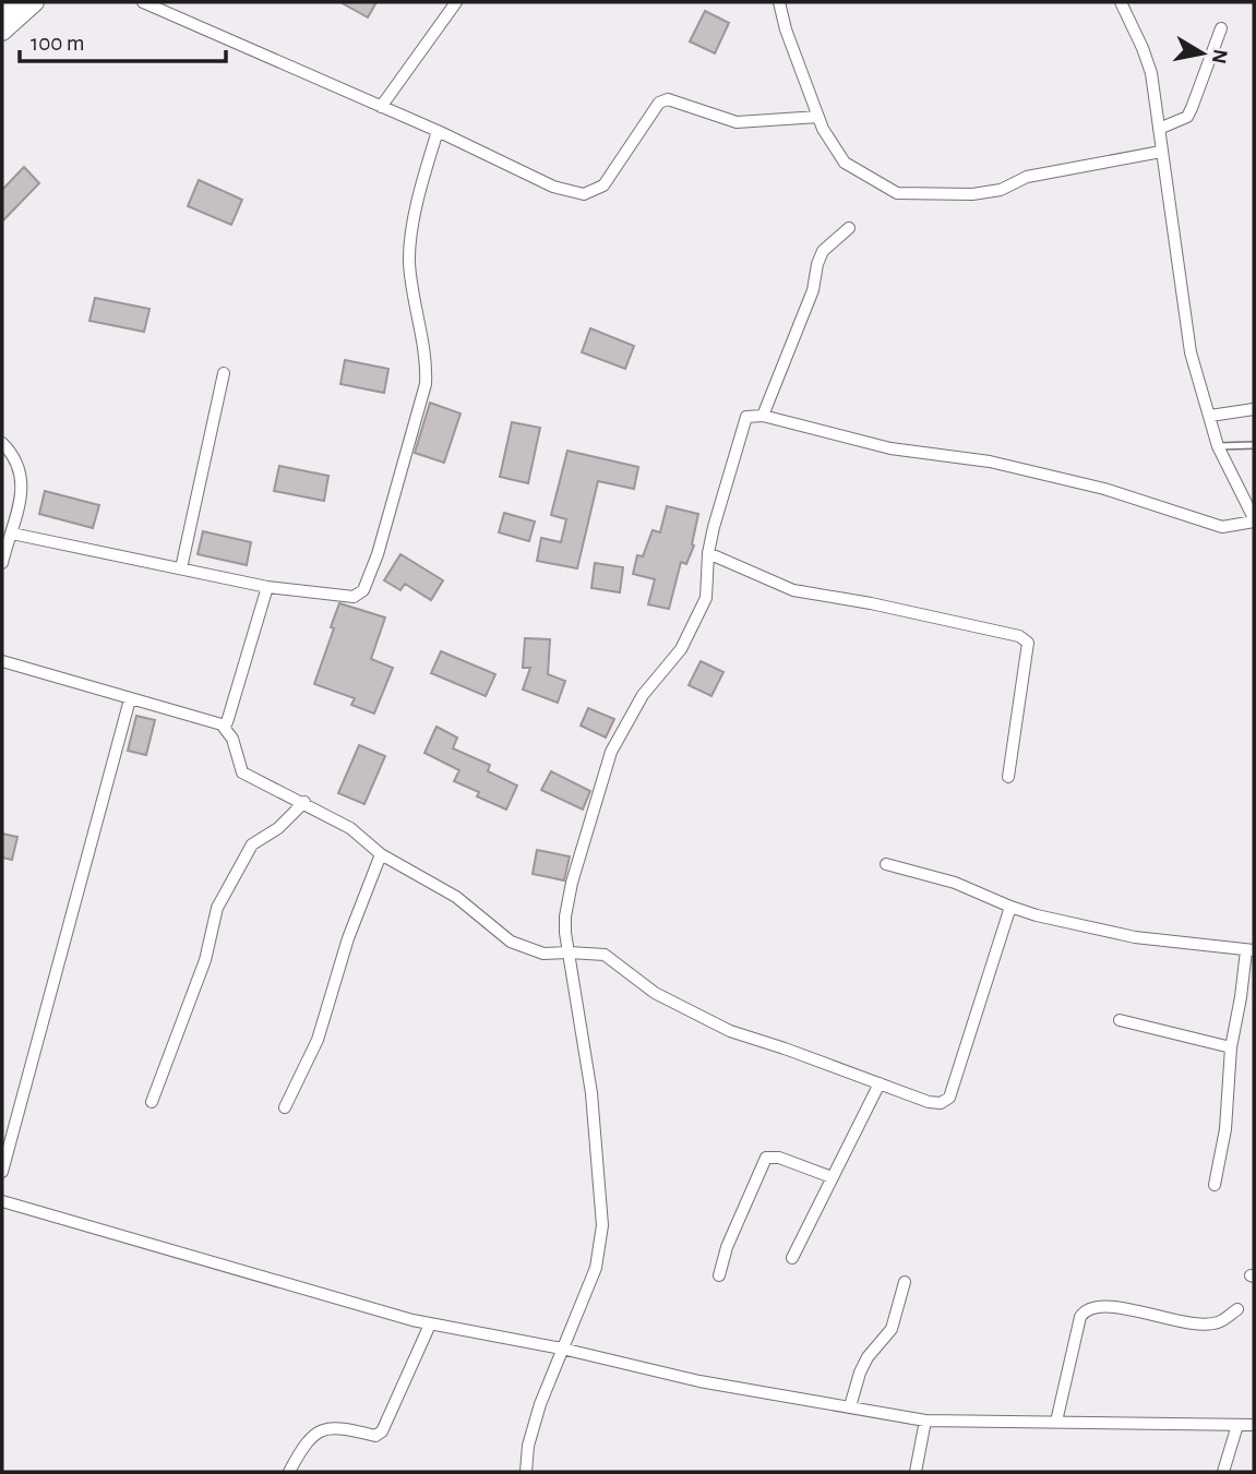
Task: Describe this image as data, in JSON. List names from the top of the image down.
{
  "scale_bar": "100 m",
  "north": "right"
}
